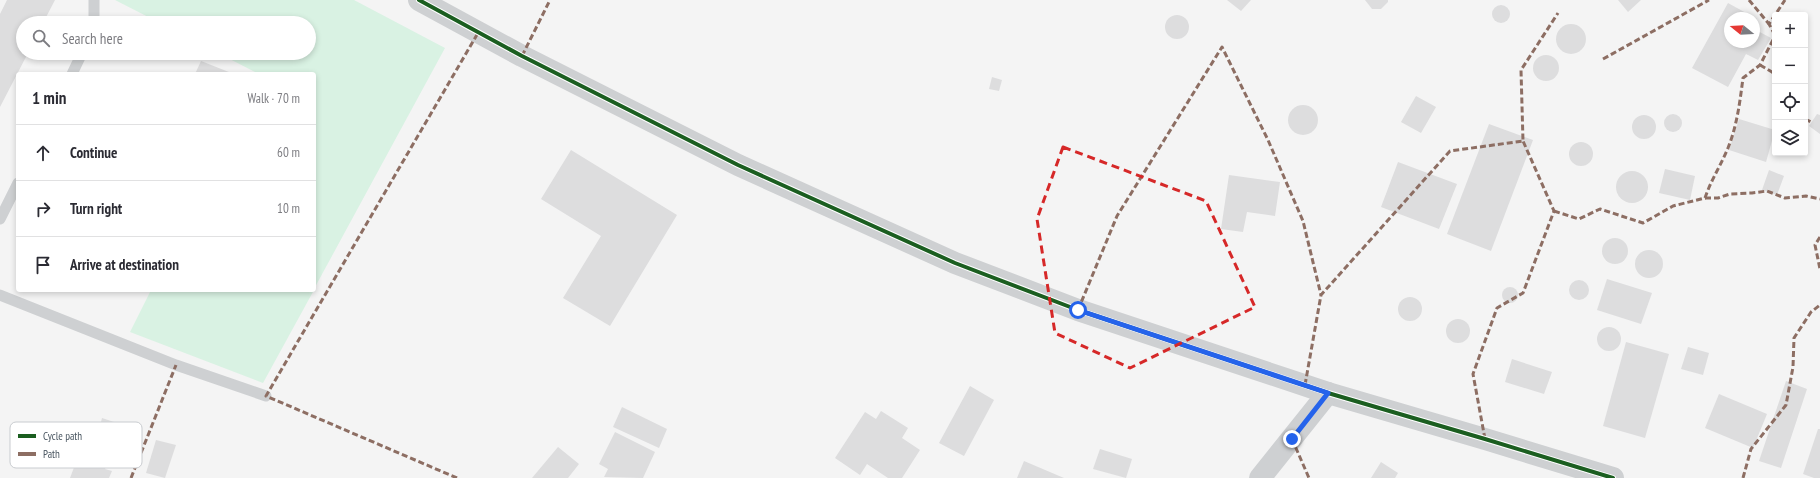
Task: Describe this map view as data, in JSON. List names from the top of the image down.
{
  "legend": ["Cycle path", "Path"],
  "north": "left",
  "page": {
    "map_buttons": ["+", "−"],
    "search": "Search here",
    "heading": ["1 min", "Walk · 70 m"],
    "list": [
      ["Continue", "60 m"],
      ["Turn right", "10 m"],
      "Arrive at destination"
    ]
  }
}
